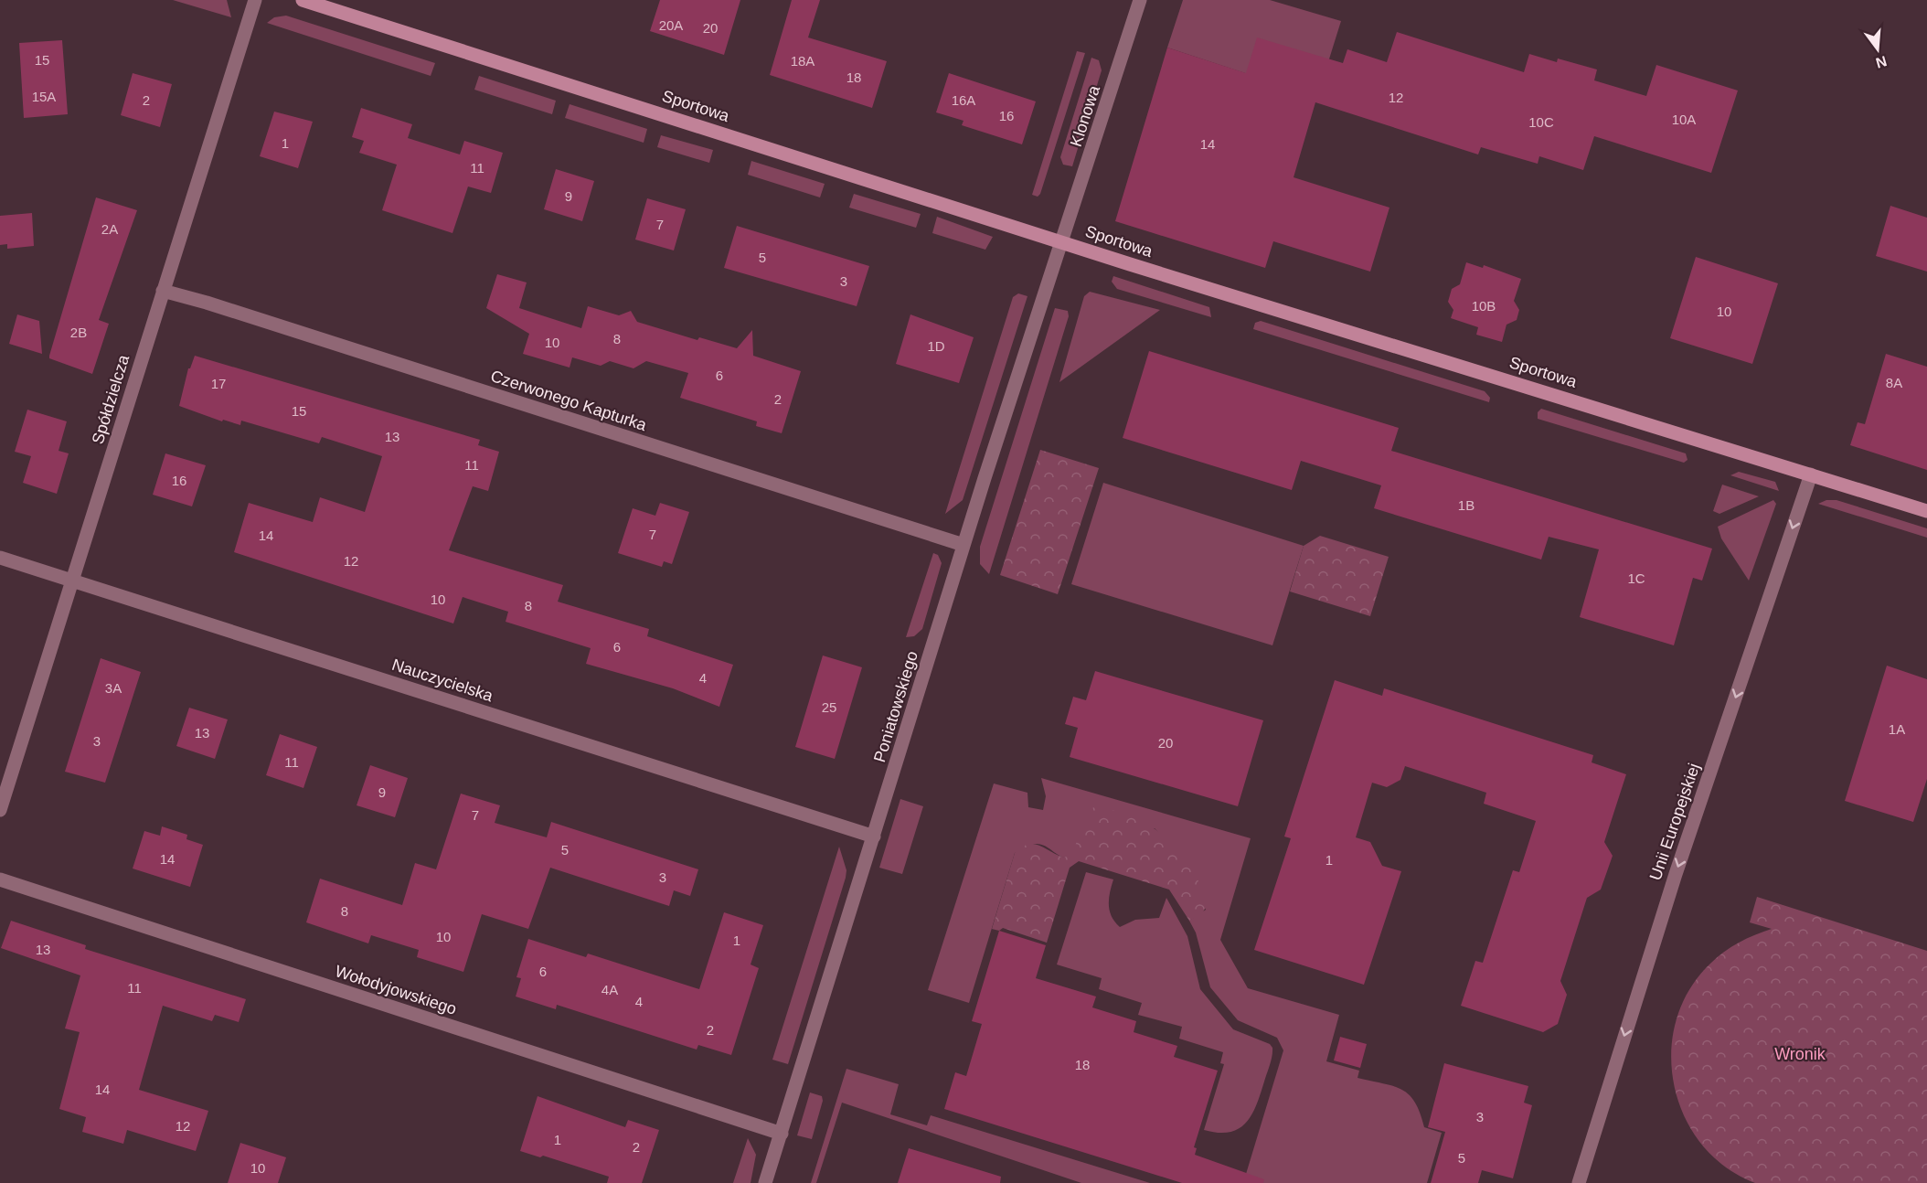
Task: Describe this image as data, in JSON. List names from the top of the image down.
{
  "streets": {
    "street": [
      "Sportowa",
      "Klonowa",
      "Spółdzielcza",
      "Czerwonego Kapturka",
      "Nauczycielska",
      "Poniatowskiego",
      "Unii Europejskiej",
      "Wołodyjowskiego"
    ]
  },
  "crossings": [
    ["Sportowa", "Klonowa"],
    ["Sportowa", "Poniatowskiego"],
    ["Sportowa", "Unii Europejskiej"],
    ["Klonowa", "Poniatowskiego"],
    ["Spółdzielcza", "Czerwonego Kapturka"],
    ["Spółdzielcza", "Nauczycielska"],
    ["Czerwonego Kapturka", "Poniatowskiego"],
    ["Nauczycielska", "Poniatowskiego"],
    ["Poniatowskiego", "Wołodyjowskiego"]
  ],
  "one_way": ["Unii Europejskiej"],
  "parks": ["Wronik"],
  "house_numbers": [
    "20A",
    "20",
    "15",
    "18A",
    "18",
    "15A",
    "12",
    "2",
    "16A",
    "16",
    "10A",
    "10C",
    "1",
    "14",
    "11",
    "9",
    "7",
    "2A",
    "5",
    "3",
    "10B",
    "10",
    "2B",
    "8",
    "10",
    "1D",
    "6",
    "8A",
    "17",
    "2",
    "15",
    "13",
    "11",
    "16",
    "1B",
    "7",
    "14",
    "12",
    "1C",
    "10",
    "8",
    "6",
    "4",
    "3A",
    "25",
    "1A",
    "13",
    "3",
    "20",
    "11",
    "9",
    "7",
    "5",
    "14",
    "1",
    "3",
    "8",
    "10",
    "1",
    "13",
    "6",
    "11",
    "4A",
    "4",
    "2",
    "18",
    "14",
    "3",
    "12",
    "1",
    "2",
    "5",
    "10"
  ],
  "north": "bottom"
}
